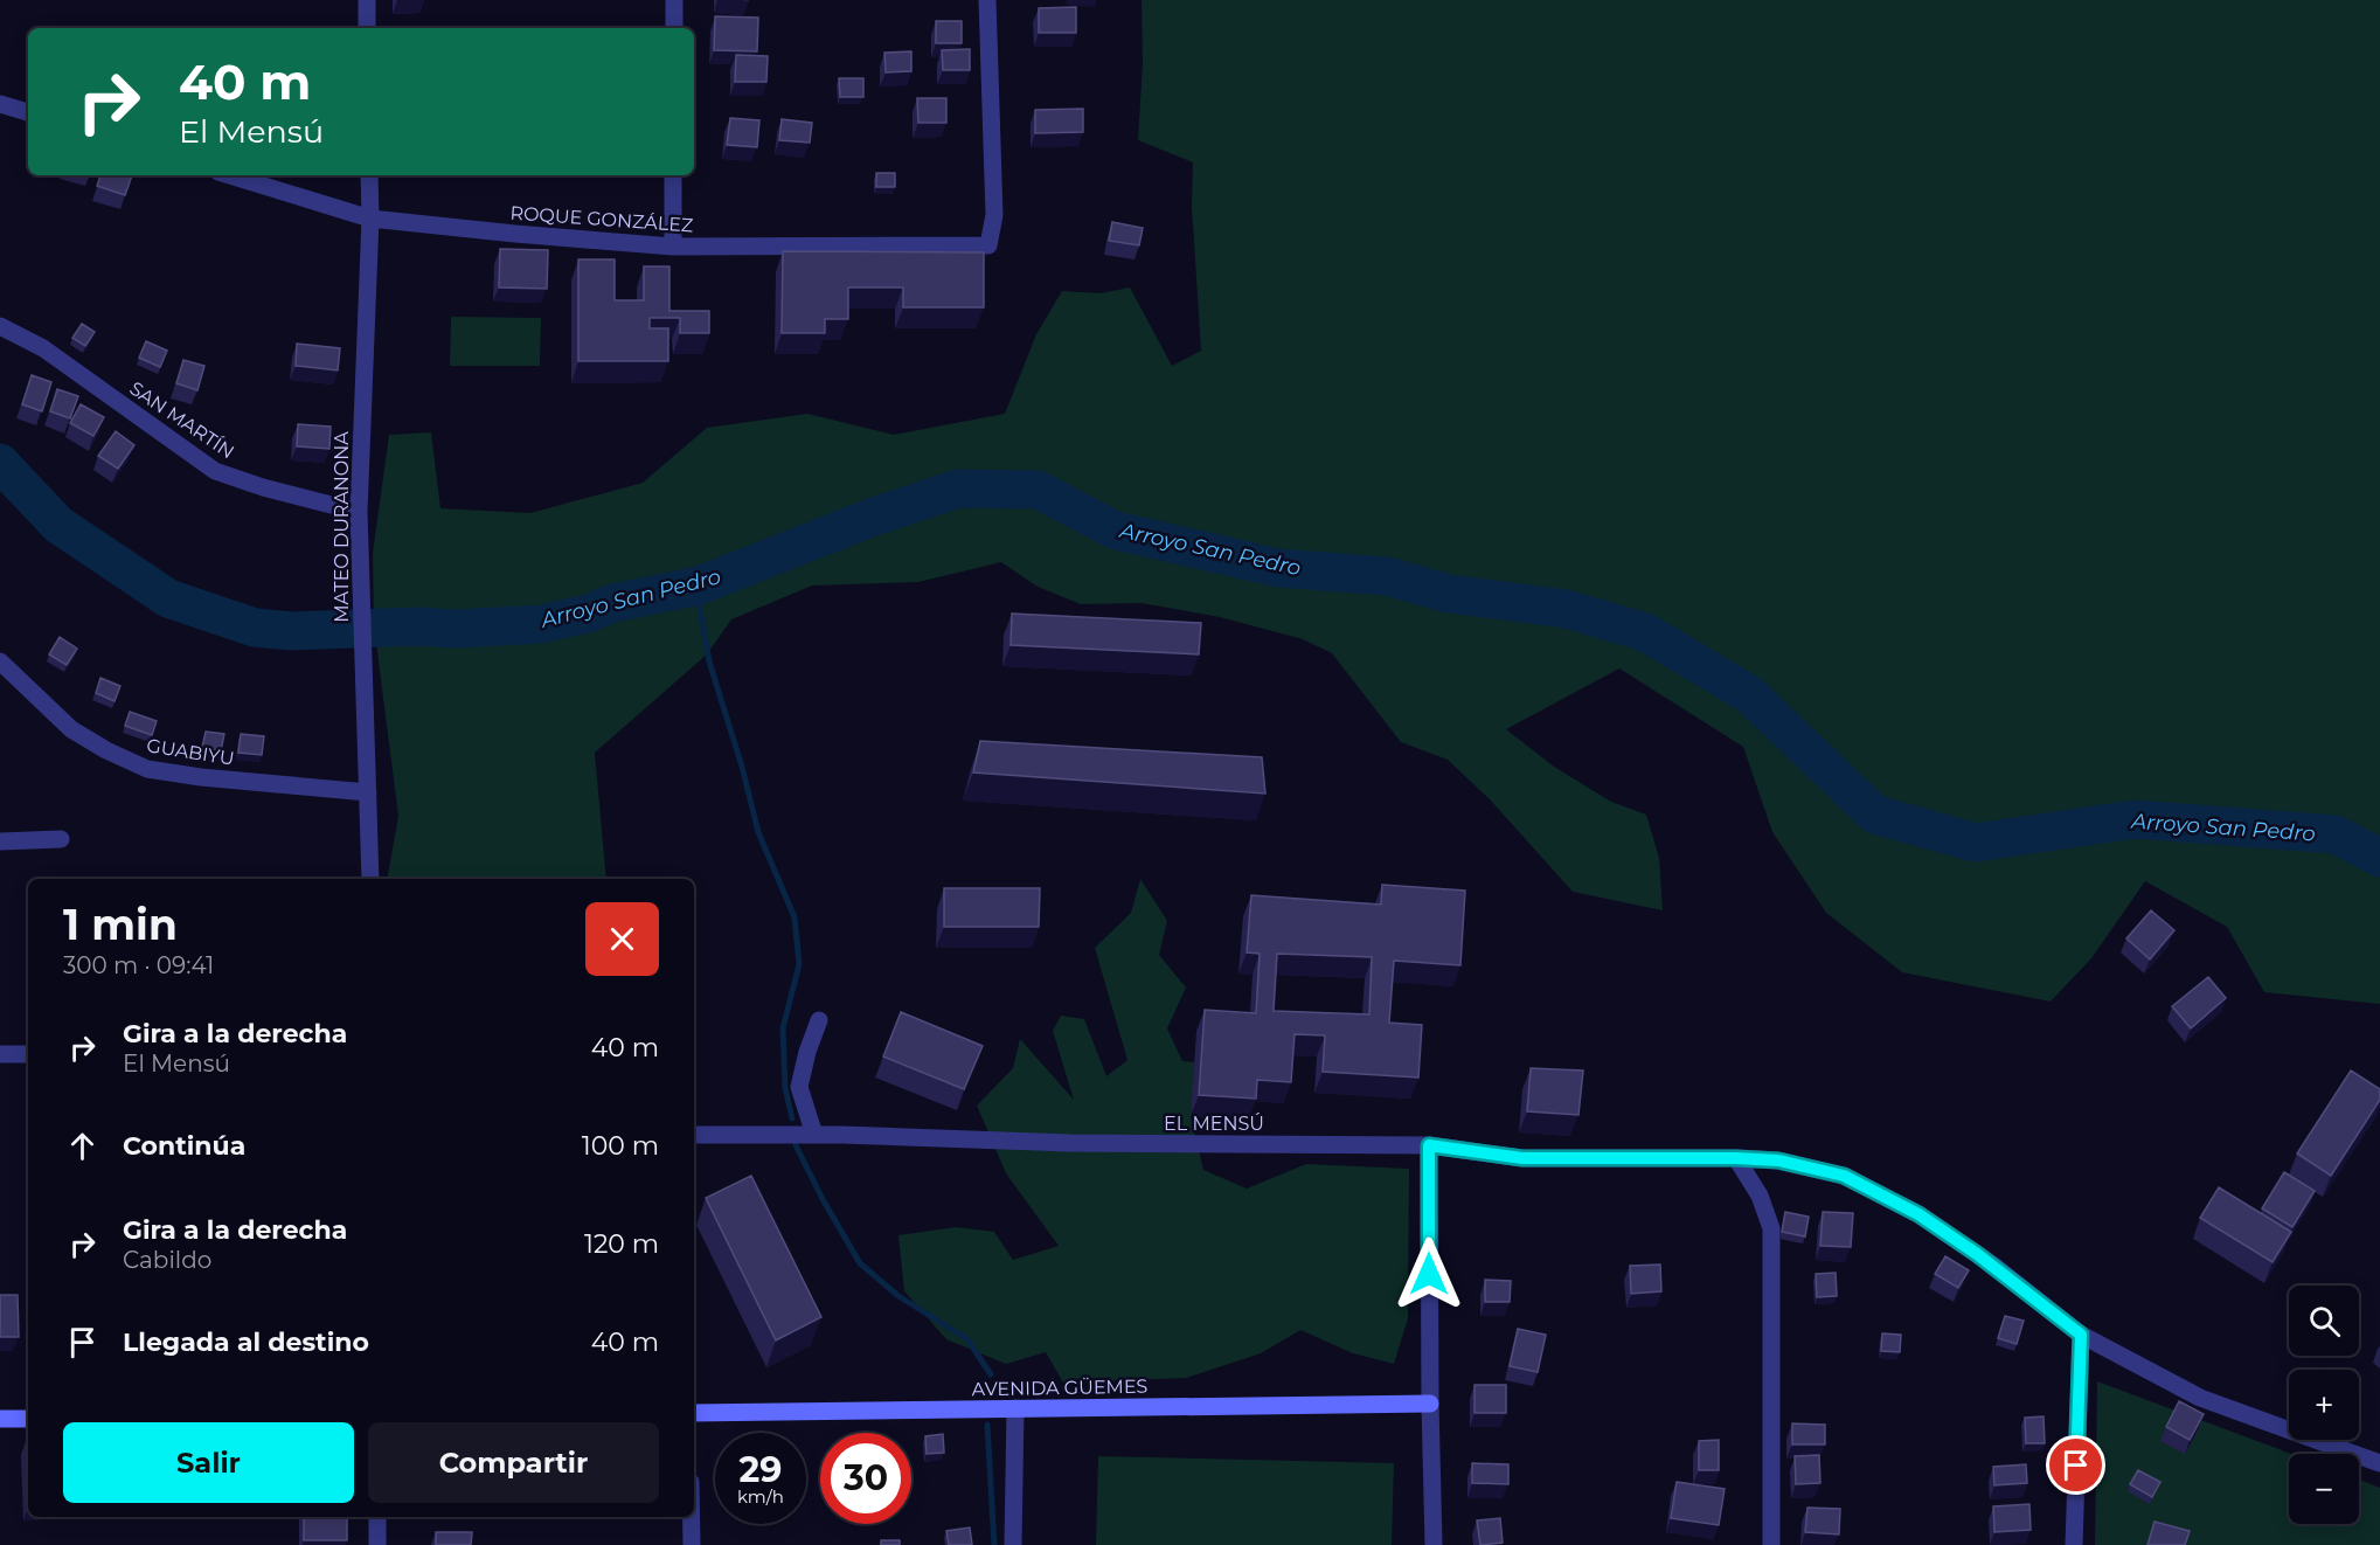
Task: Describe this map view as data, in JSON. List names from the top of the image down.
{
  "streets": {
    "main road": ["AVENIDA GÜEMES"],
    "street": [
      "ROQUE GONZÁLEZ",
      "SAN MARTÍN",
      "MATEO DURANONA",
      "GUABIYU",
      "EL MENSÚ"
    ]
  },
  "crossings": [
    ["ROQUE GONZÁLEZ", "MATEO DURANONA"],
    ["SAN MARTÍN", "MATEO DURANONA"],
    ["MATEO DURANONA", "GUABIYU"]
  ],
  "water": ["Arroyo San Pedro"],
  "page": {
    "turn": ["40 m", "El Mensú"],
    "heading": ["1 min", "300 m · 09:41"],
    "list": [
      {
        "name": "Gira a la derecha",
        "note": "El Mensú",
        "value": "40 m"
      },
      {
        "name": "Continúa",
        "value": "100 m"
      },
      {
        "name": "Gira a la derecha",
        "note": "Cabildo",
        "value": "120 m"
      },
      {
        "name": "Llegada al destino",
        "value": "40 m"
      }
    ],
    "map_buttons": ["+", "−"],
    "buttons": ["Salir", "Compartir"],
    "speed": "29 km/h",
    "limit": "30"
  }
}
